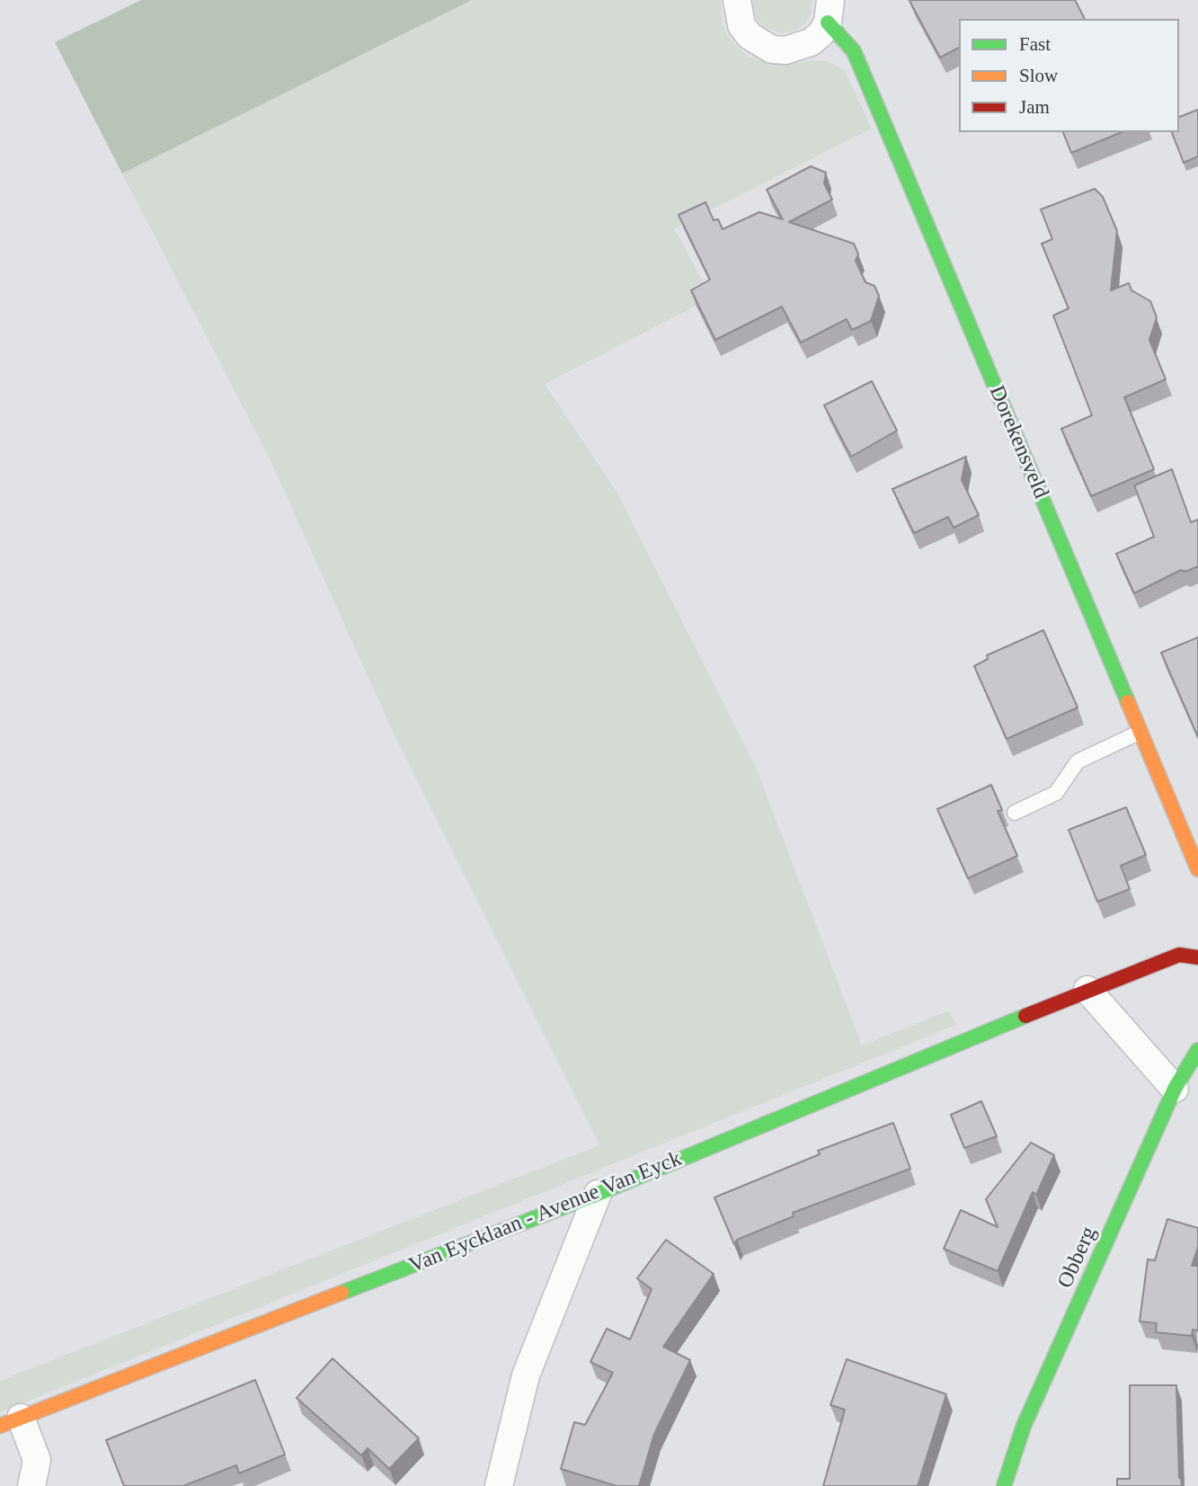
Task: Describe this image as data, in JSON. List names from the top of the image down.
{
  "streets": {
    "street": ["Dorekensveld", "Van Eycklaan - Avenue Van Eyck", "Obberg"]
  },
  "legend": ["Fast", "Slow", "Jam"]
}
